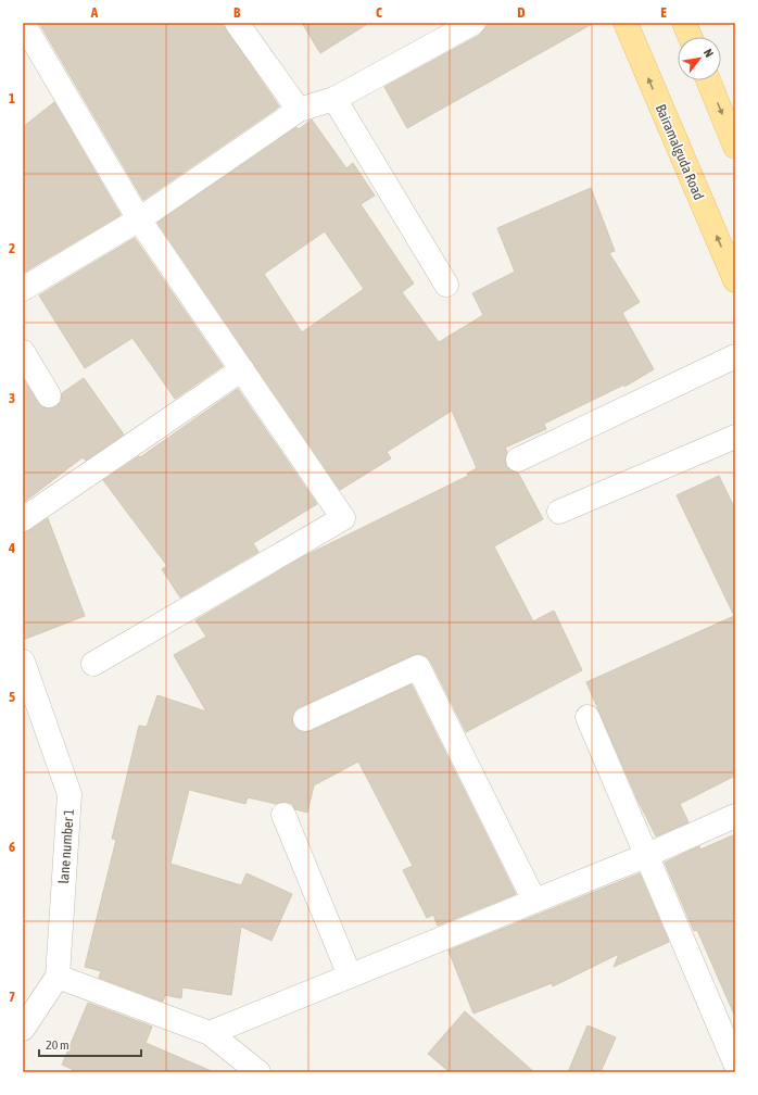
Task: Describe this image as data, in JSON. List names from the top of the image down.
{
  "streets": {
    "main road": ["Bairamalguda Road"],
    "street": ["lane number 1"]
  },
  "scale_bar": "20 m",
  "north": "top right",
  "grid": {
    "columns": [
      "A",
      "B",
      "C",
      "D",
      "E"
    ],
    "rows": [
      "1",
      "2",
      "3",
      "4",
      "5",
      "6",
      "7"
    ]
  }
}
